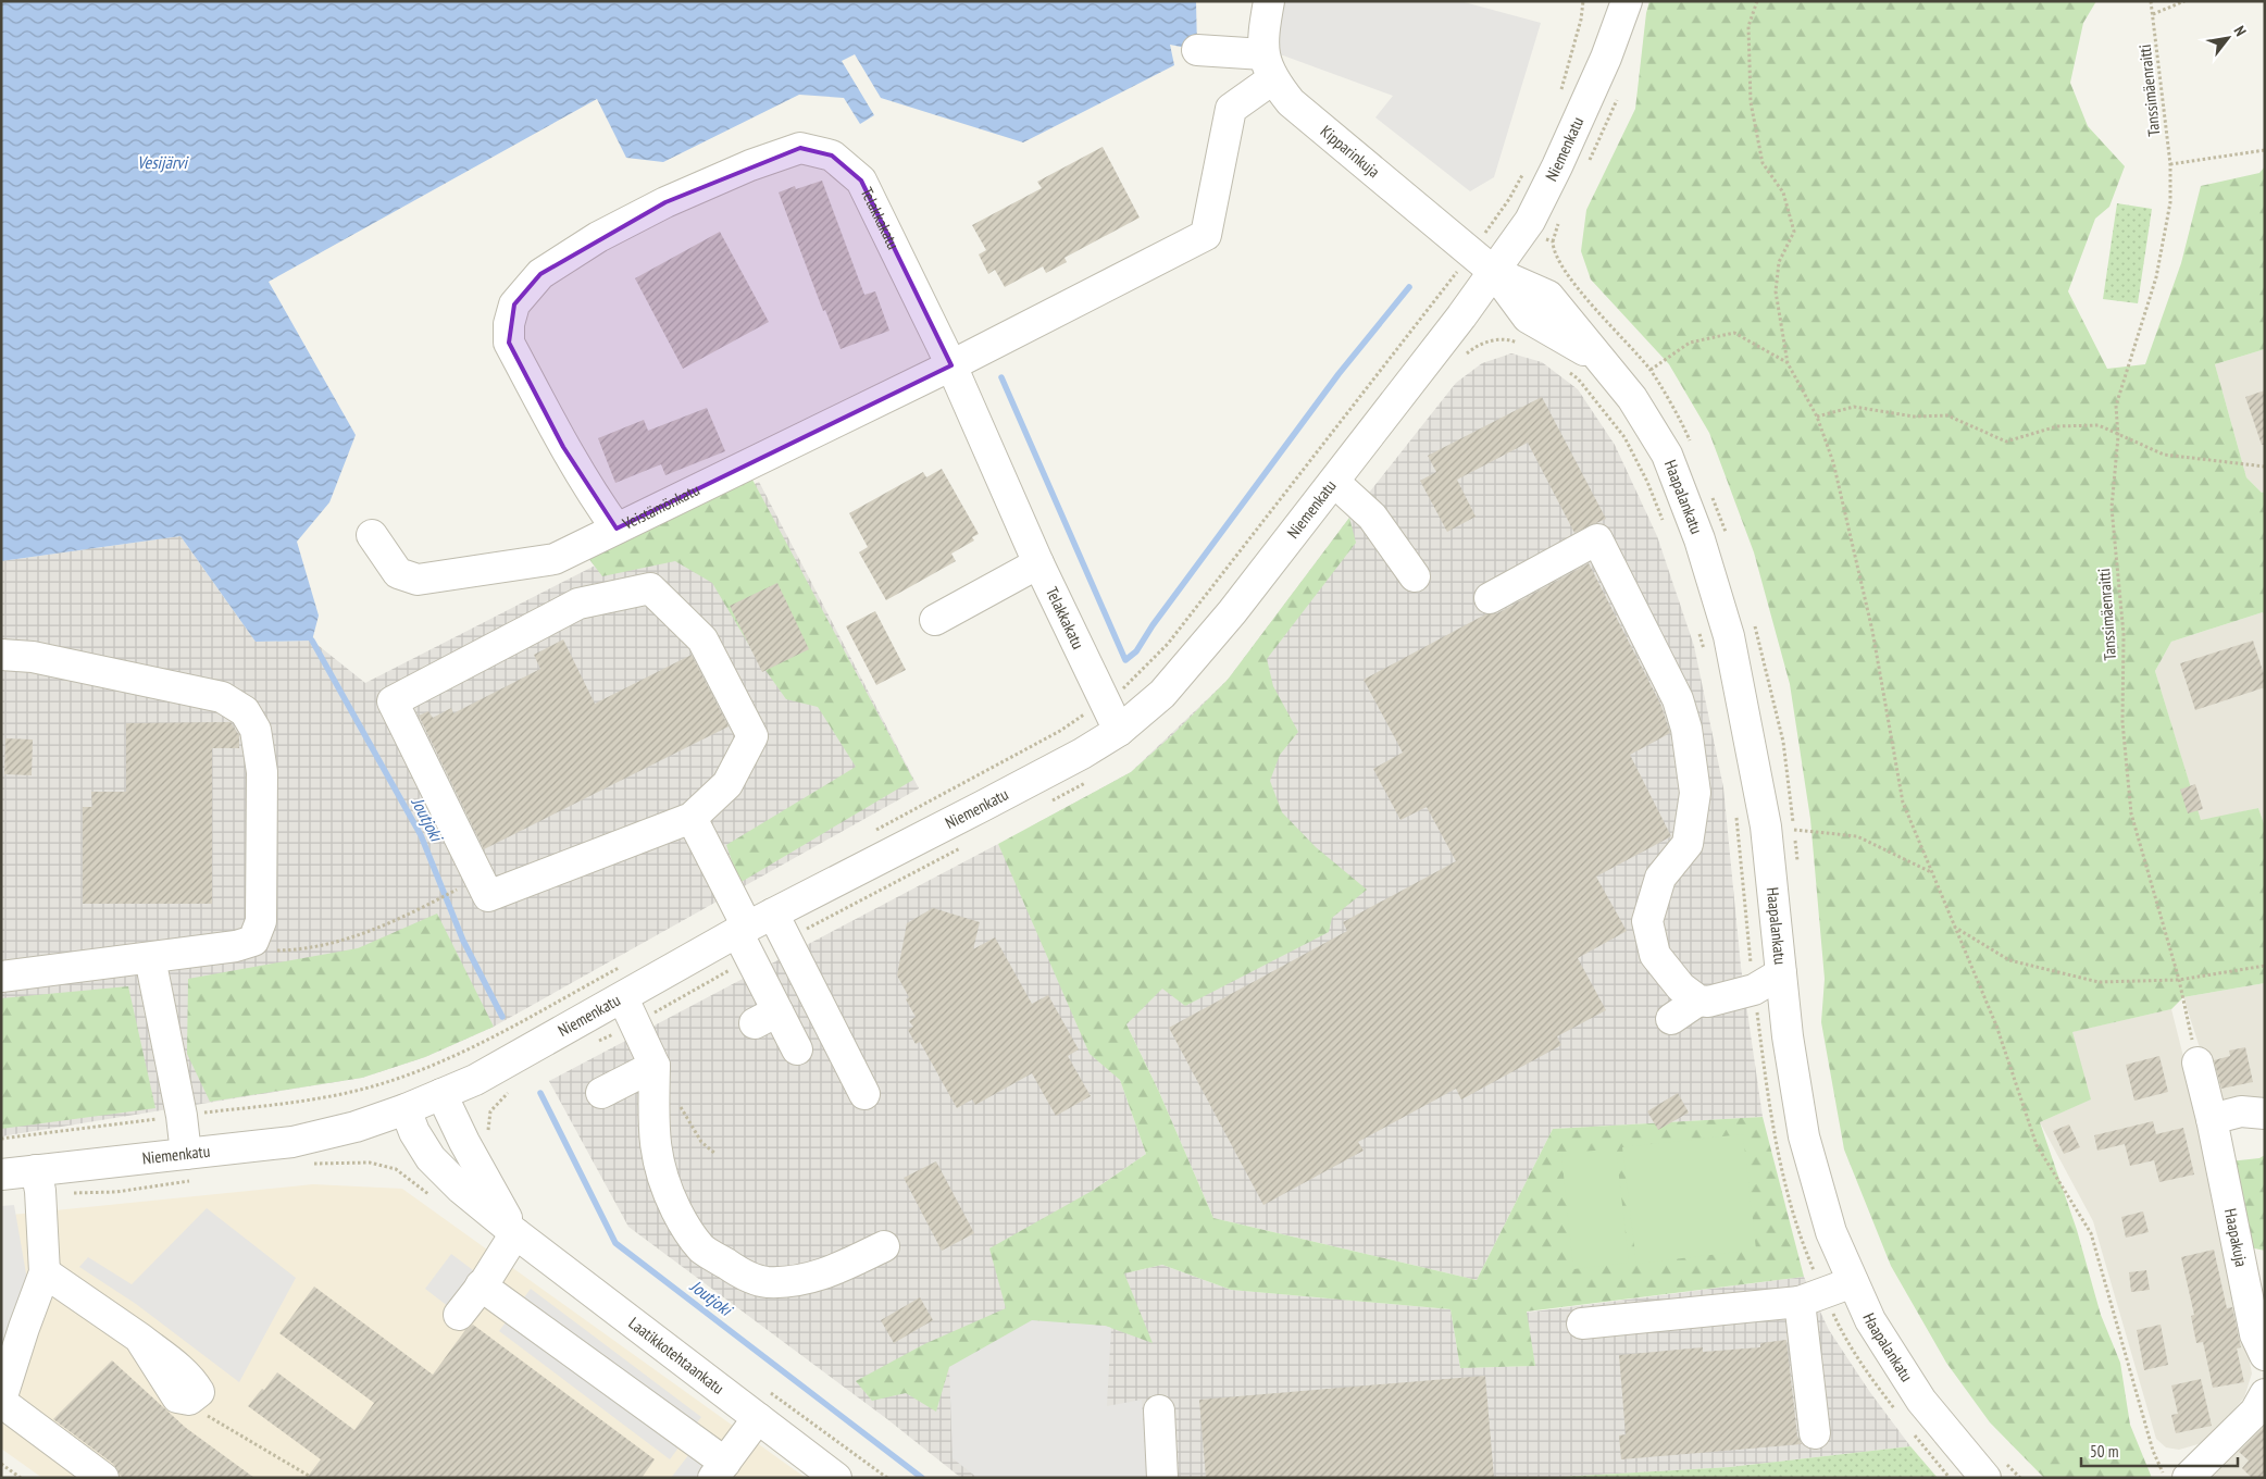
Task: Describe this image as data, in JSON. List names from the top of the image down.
{
  "streets": {
    "street": [
      "Niemenkatu",
      "Kipparinkuja",
      "Telakkakatu",
      "Haapalankatu",
      "Veistämönkatu",
      "Haapakuja",
      "Laatikkotehtaankatu"
    ],
    "path": ["Tanssimäenraitti"]
  },
  "crossings": [
    ["Tanssimäenraitti", "Haapakuja"],
    ["Niemenkatu", "Kipparinkuja"],
    ["Niemenkatu", "Telakkakatu"],
    ["Niemenkatu", "Haapalankatu"],
    ["Niemenkatu", "Laatikkotehtaankatu"],
    ["Kipparinkuja", "Haapalankatu"],
    ["Kipparinkuja", "Veistämönkatu"],
    ["Telakkakatu", "Veistämönkatu"]
  ],
  "water": ["Vesijärvi", "Joutjoki"],
  "scale_bar": "50 m",
  "north": "top right"
}
